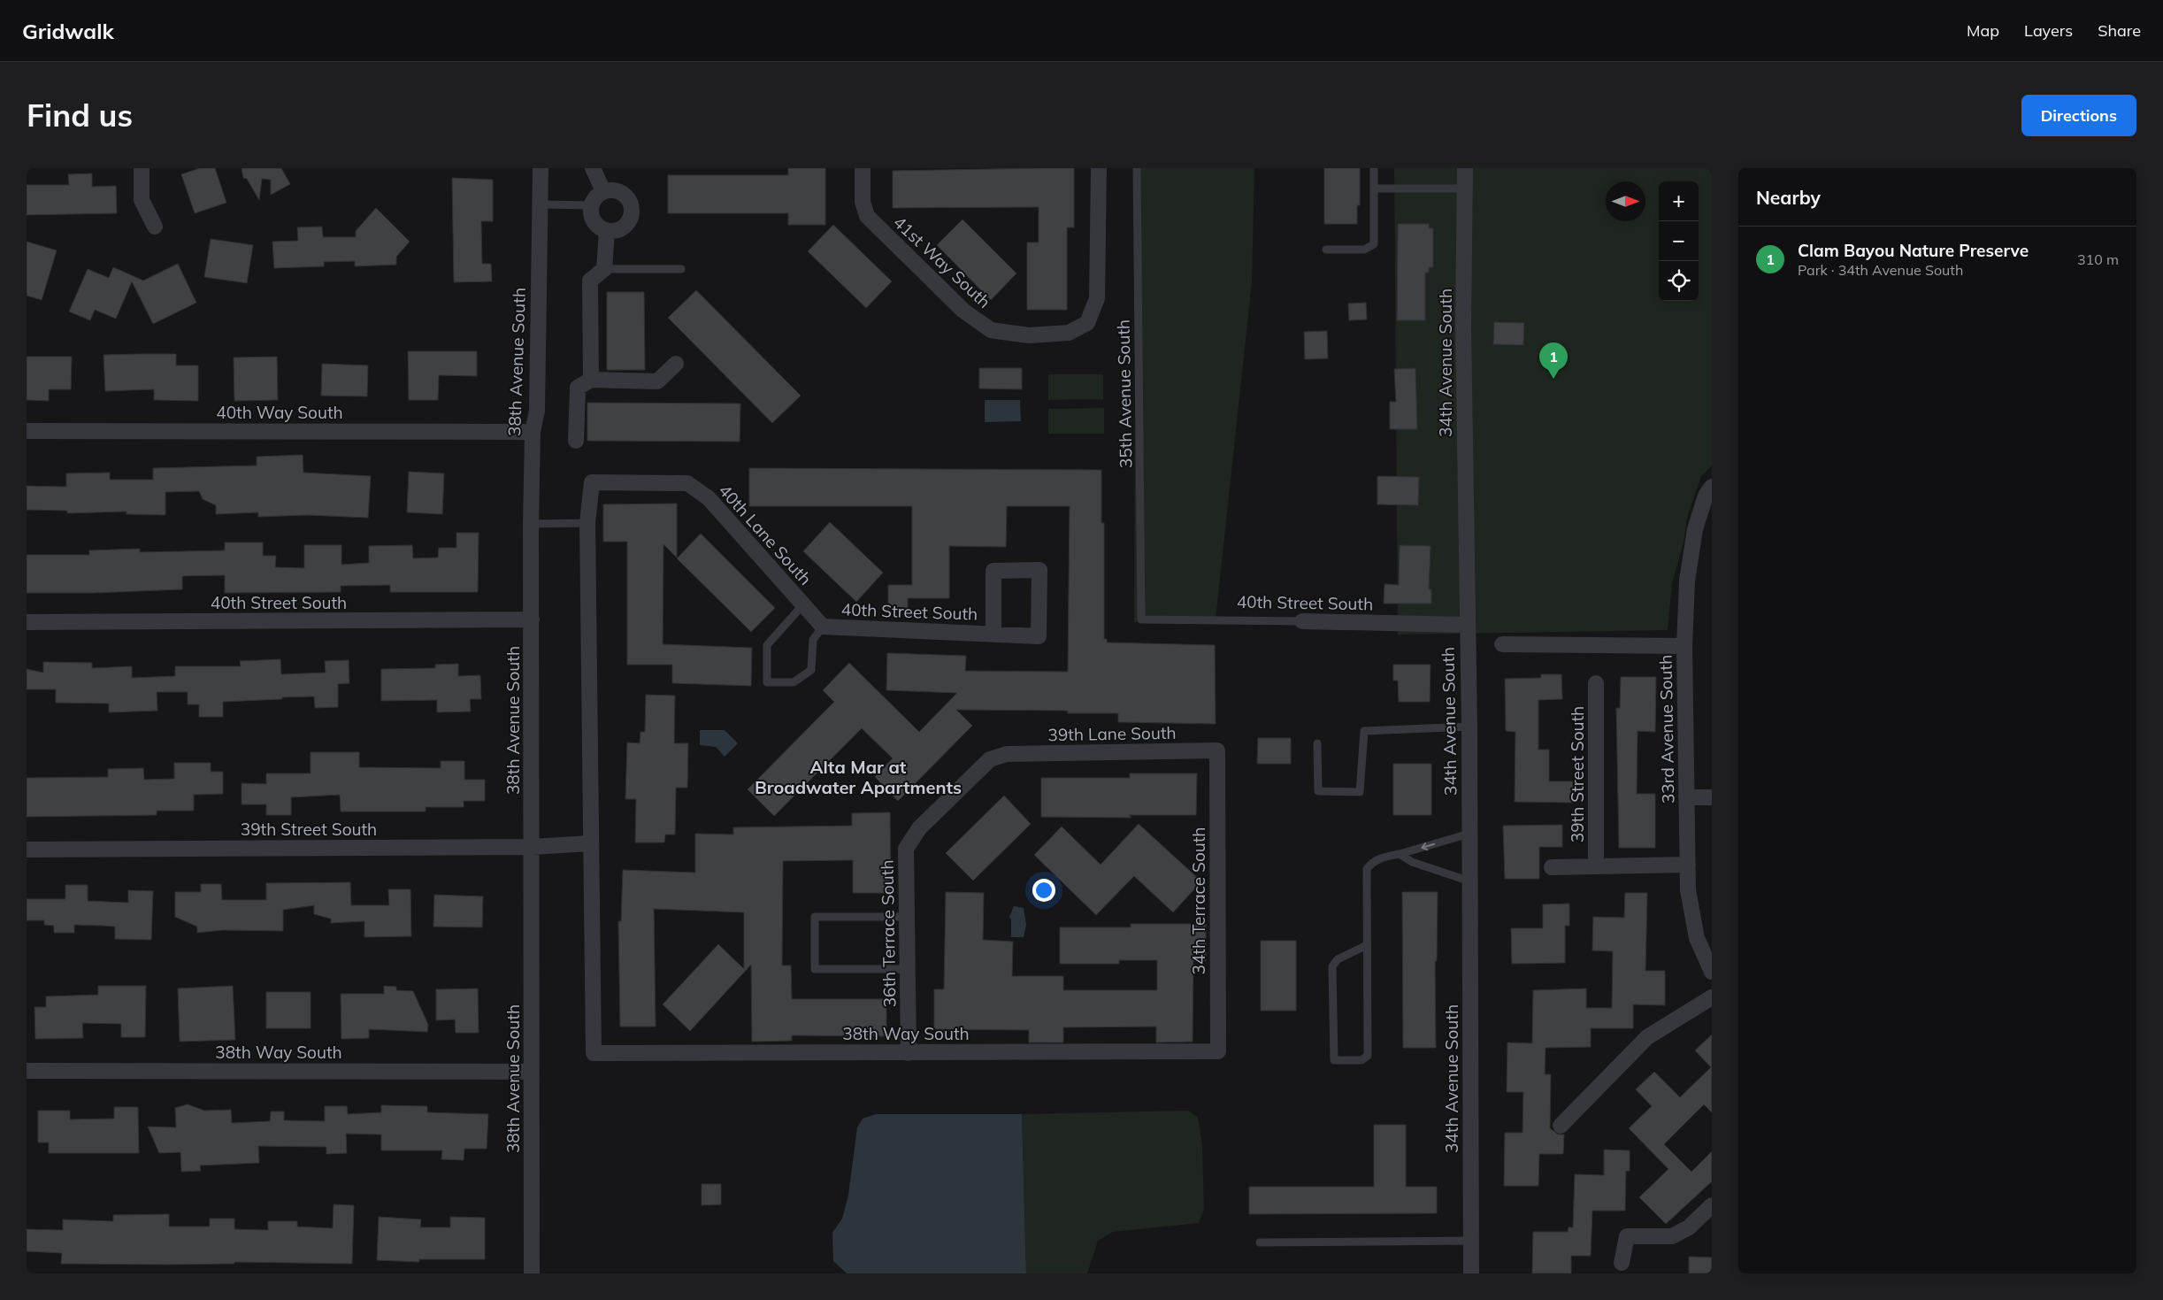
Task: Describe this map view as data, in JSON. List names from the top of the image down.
{
  "streets": {
    "street": [
      "41st Way South",
      "38th Avenue South",
      "34th Avenue South",
      "40th Way South",
      "40th Lane South",
      "40th Street South",
      "33rd Avenue South",
      "39th Lane South",
      "39th Street South",
      "34th Terrace South",
      "36th Terrace South",
      "38th Way South"
    ],
    "lane": ["35th Avenue South"]
  },
  "crossings": [
    ["38th Avenue South", "40th Way South"],
    ["38th Avenue South", "40th Street South"],
    ["38th Avenue South", "39th Street South"],
    ["38th Avenue South", "38th Way South"],
    ["34th Avenue South", "40th Street South"],
    ["35th Avenue South", "40th Street South"],
    ["40th Lane South", "40th Street South"],
    ["33rd Avenue South", "39th Street South"],
    ["39th Lane South", "34th Terrace South"],
    ["39th Lane South", "36th Terrace South"],
    ["39th Street South", "38th Way South"],
    ["34th Terrace South", "38th Way South"],
    ["36th Terrace South", "38th Way South"]
  ],
  "districts": ["Alta Mar at Broadwater Apartments"],
  "north": "right",
  "page": {
    "header": "Gridwalk",
    "nav": ["Map", "Layers", "Share"],
    "buttons": "Directions",
    "title": "Find us",
    "heading": "Nearby",
    "map_buttons": ["+", "−"],
    "list": [
      {
        "mark": "1",
        "name": "Clam Bayou Nature Preserve",
        "note": "Park · 34th Avenue South",
        "value": "310 m"
      }
    ],
    "pins": "1"
  }
}
